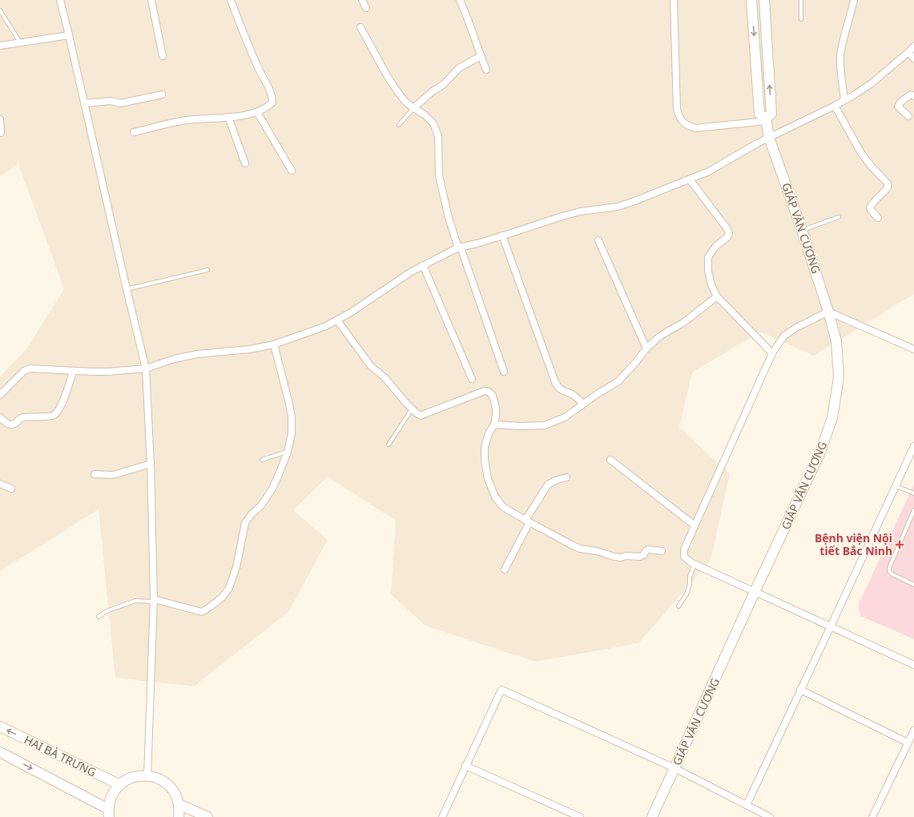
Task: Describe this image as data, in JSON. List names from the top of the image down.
{
  "streets": {
    "street": ["GIÁP VĂN CƯƠNG", "HAI BÀ TRƯNG"]
  },
  "places": {
    "health": ["Bệnh viện Nội tiết Bắc Ninh"]
  }
}
